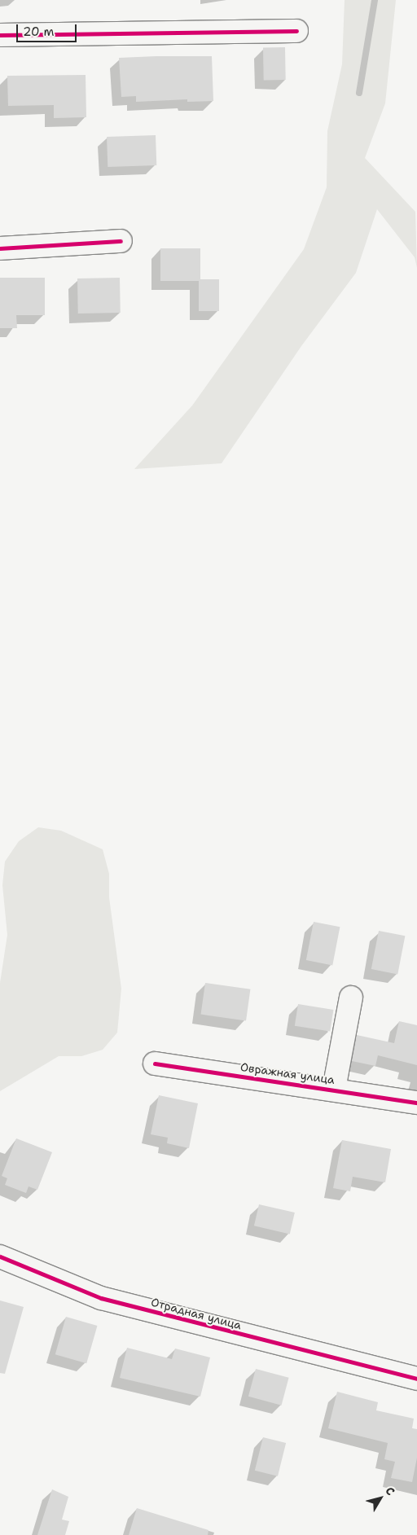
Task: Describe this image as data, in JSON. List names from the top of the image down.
{
  "streets": {
    "street": ["Овражная улица", "Отрадная улица"]
  },
  "scale_bar": "20 m",
  "north": "top right"
}
